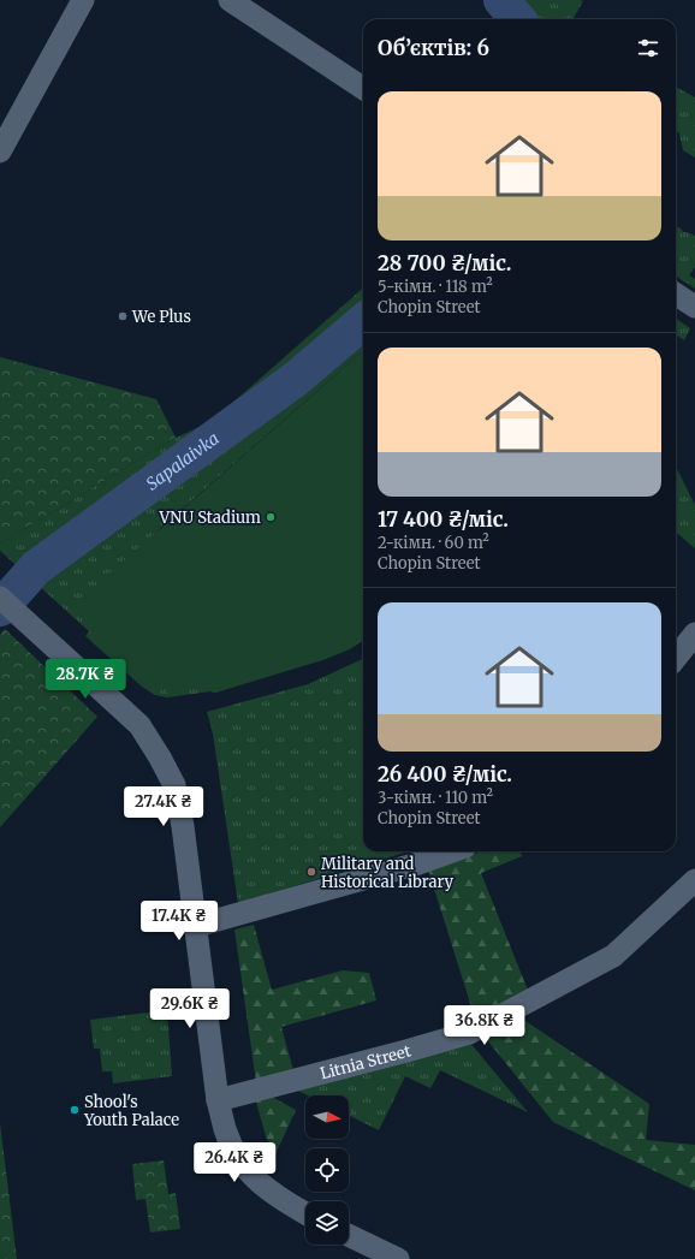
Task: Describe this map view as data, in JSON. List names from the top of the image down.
{
  "streets": {
    "street": ["Litnia Street"]
  },
  "water": ["Sapalaivka"],
  "places": [
    "We Plus",
    "VNU Stadium",
    "Military and Historical Library",
    "Shool's Youth Palace"
  ],
  "north": "right",
  "page": {
    "heading": "Об’єктів: 6",
    "list": [
      {
        "name": "28 700 ₴/міс.",
        "note": "5-кімн. · 118 m² · Chopin Street"
      },
      {
        "name": "17 400 ₴/міс.",
        "note": "2-кімн. · 60 m² · Chopin Street"
      },
      {
        "name": "26 400 ₴/міс.",
        "note": "3-кімн. · 110 m² · Chopin Street"
      }
    ],
    "price": [
      "28.7K ₴",
      "27.4K ₴",
      "17.4K ₴",
      "29.6K ₴",
      "36.8K ₴",
      "26.4K ₴"
    ]
  }
}
